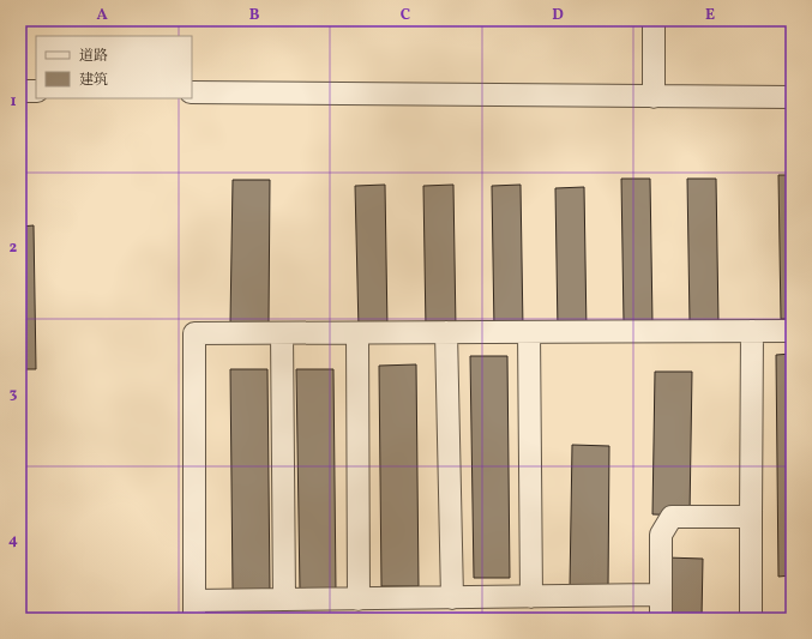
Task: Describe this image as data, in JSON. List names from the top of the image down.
{
  "legend": ["道路", "建筑"],
  "grid": {
    "columns": [
      "A",
      "B",
      "C",
      "D",
      "E"
    ],
    "rows": [
      "1",
      "2",
      "3",
      "4"
    ]
  }
}
